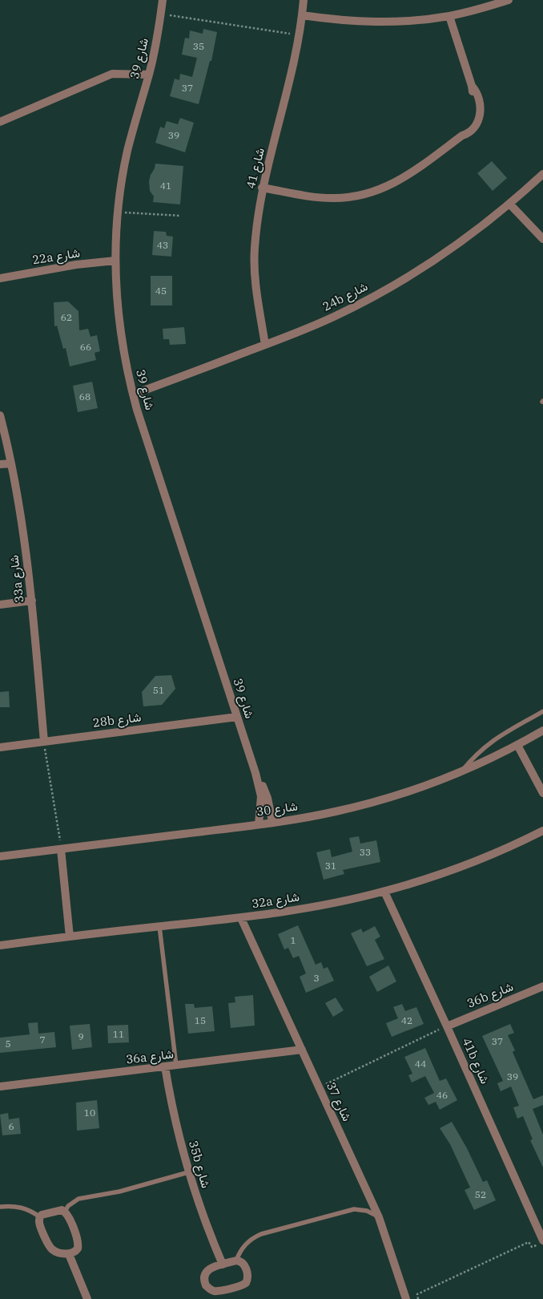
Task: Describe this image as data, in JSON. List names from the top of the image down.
{
  "streets": {
    "street": [
      "شارع 39",
      "شارع 41",
      "22a شارع",
      "24b شارع",
      "33a شارع",
      "28b شارع",
      "شارع 30",
      "32a شارع",
      "36b شارع",
      "36a شارع",
      "41b شارع",
      "شارع 37",
      "35b شارع"
    ]
  },
  "crossings": [
    ["شارع 39", "22a شارع"],
    ["شارع 39", "24b شارع"],
    ["شارع 39", "28b شارع"],
    ["شارع 39", "شارع 30"],
    ["شارع 41", "24b شارع"],
    ["33a شارع", "28b شارع"],
    ["32a شارع", "41b شارع"],
    ["32a شارع", "شارع 37"],
    ["36b شارع", "41b شارع"],
    ["36a شارع", "شارع 37"],
    ["36a شارع", "35b شارع"]
  ],
  "house_numbers": [
    "35",
    "37",
    "39",
    "41",
    "43",
    "45",
    "62",
    "66",
    "68",
    "51",
    "33",
    "31",
    "1",
    "3",
    "15",
    "42",
    "11",
    "9",
    "7",
    "37",
    "5",
    "44",
    "39",
    "46",
    "10",
    "6",
    "52"
  ]
}
